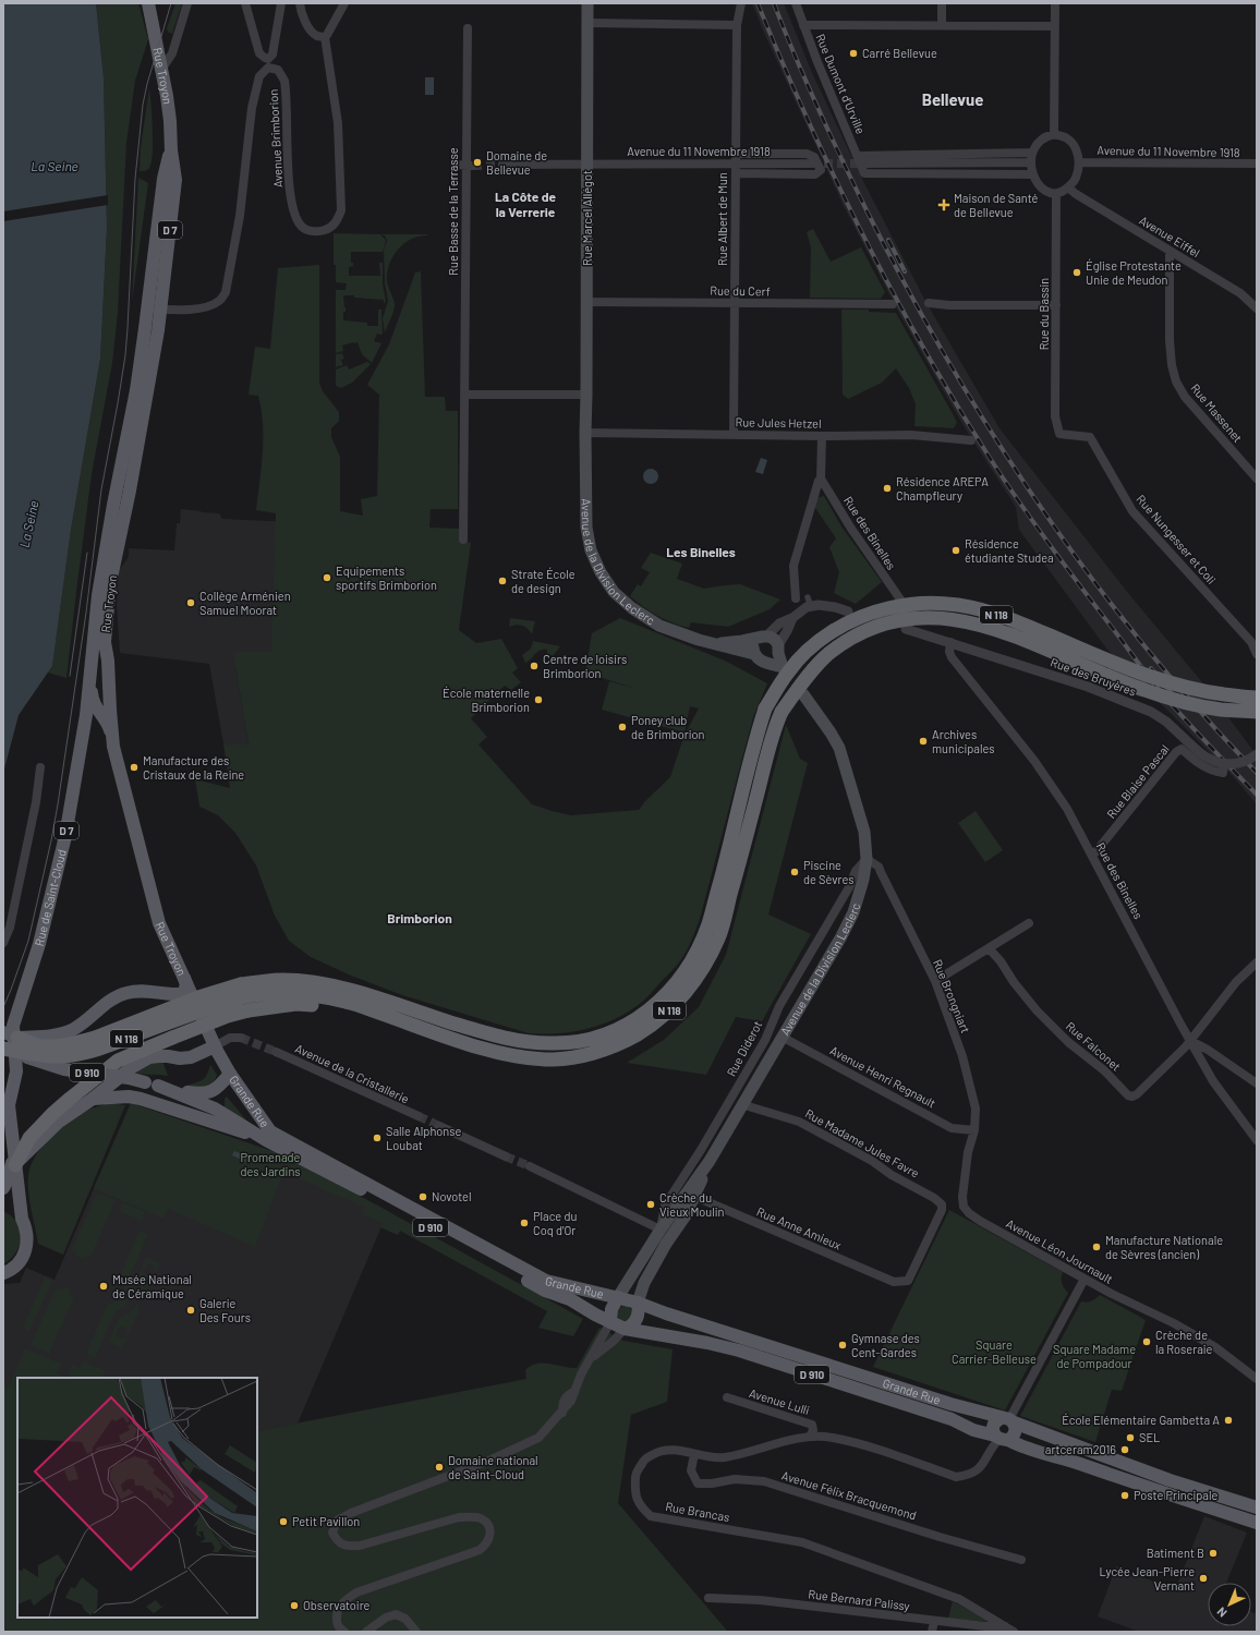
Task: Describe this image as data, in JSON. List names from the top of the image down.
{
  "streets": {
    "highway": ["N 118"],
    "main road": [
      "Rue Troyon",
      "Rue Marcel Allégot",
      "D 7",
      "Avenue de la Division Leclerc",
      "Rue de Saint-Cloud",
      "D 910",
      "Grande Rue"
    ],
    "street": [
      "Rue Dumont d'Urville",
      "Avenue Brimborion",
      "Avenue du 11 Novembre 1918",
      "Rue Basse de la Terrasse",
      "Rue Albert de Mun",
      "Avenue Eiffel",
      "Rue du Cerf",
      "Rue du Bassin",
      "Rue Massenet",
      "Rue Jules Hetzel",
      "Rue des Binelles",
      "Rue Nungesser et Coli",
      "Rue des Bruyères",
      "Rue Blaise Pascal",
      "Rue Brongniart",
      "Rue Falconet",
      "Rue Diderot",
      "Avenue de la Cristallerie",
      "Avenue Henri Regnault",
      "Rue Madame Jules Favre",
      "Rue Anne Amieux",
      "Avenue Léon Journault",
      "Avenue Lulli",
      "Avenue Félix Bracquemond",
      "Rue Brancas",
      "Rue Bernard Palissy"
    ]
  },
  "crossings": [
    ["Rue Troyon", "Avenue Brimborion"],
    ["Rue Troyon", "Rue de Saint-Cloud"],
    ["Rue Troyon", "D 910"],
    ["Rue Dumont d'Urville", "Avenue du 11 Novembre 1918"],
    ["Rue Dumont d'Urville", "Avenue Eiffel"],
    ["Rue Dumont d'Urville", "Rue du Bassin"],
    ["Avenue du 11 Novembre 1918", "Rue Marcel Allégot"],
    ["Avenue du 11 Novembre 1918", "Rue Albert de Mun"],
    ["Avenue du 11 Novembre 1918", "Avenue Eiffel"],
    ["Avenue du 11 Novembre 1918", "Rue du Bassin"],
    ["Rue Marcel Allégot", "Rue du Cerf"],
    ["Rue Marcel Allégot", "Rue Jules Hetzel"],
    ["Rue Marcel Allégot", "Avenue de la Division Leclerc"],
    ["Rue Albert de Mun", "Rue du Cerf"],
    ["Rue Albert de Mun", "Rue Jules Hetzel"],
    ["Avenue Eiffel", "Rue du Bassin"],
    ["Avenue Eiffel", "Rue Massenet"],
    ["Rue du Bassin", "Rue Nungesser et Coli"],
    ["Rue Jules Hetzel", "Avenue de la Division Leclerc"],
    ["Rue des Binelles", "Rue des Bruyères"],
    ["Rue des Binelles", "Rue Blaise Pascal"],
    ["Rue des Binelles", "Rue Falconet"],
    ["Avenue de la Division Leclerc", "Rue Brongniart"],
    ["Avenue de la Division Leclerc", "Rue Diderot"],
    ["Avenue de la Division Leclerc", "Avenue Henri Regnault"],
    ["Avenue de la Division Leclerc", "Grande Rue"],
    ["Avenue de la Division Leclerc", "Rue Madame Jules Favre"],
    ["Avenue de la Division Leclerc", "Rue Anne Amieux"],
    ["N 118", "Rue de Saint-Cloud"],
    ["N 118", "D 910"],
    ["Rue des Bruyères", "Rue Blaise Pascal"],
    ["Rue Brongniart", "Rue Diderot"],
    ["Rue Brongniart", "Avenue Henri Regnault"],
    ["Rue Brongniart", "Avenue Léon Journault"],
    ["D 910", "Grande Rue"],
    ["Avenue Henri Regnault", "Avenue Léon Journault"],
    ["Grande Rue", "Rue Brancas"],
    ["Rue Madame Jules Favre", "Rue Anne Amieux"],
    ["Avenue Lulli", "Rue Brancas"],
    ["Avenue Félix Bracquemond", "Rue Brancas"],
    ["Rue Brancas", "Rue Bernard Palissy"]
  ],
  "districts": [
    "Bellevue",
    "La Côte de la Verrerie",
    "Les Binelles",
    "Brimborion"
  ],
  "water": ["La Seine"],
  "parks": ["Promenade des Jardins", "Square Carrier-Belleuse", "Square Madame de Pompadour"],
  "places": {
    "other": [
      "Carré Bellevue",
      "Domaine de Bellevue",
      "Église Protestante Unie de Meudon",
      "Résidence AREPA Champfleury",
      "Résidence étudiante Studea",
      "Equipements sportifs Brimborion",
      "Strate École de design",
      "Collège Arménien Samuel Moorat",
      "Centre de loisirs Brimborion",
      "École maternelle Brimborion",
      "Poney club de Brimborion",
      "Archives municipales",
      "Manufacture des Cristaux de la Reine",
      "Piscine de Sèvres",
      "Salle Alphonse Loubat",
      "Novotel",
      "Crèche du Vieux Moulin",
      "Place du Coq d'Or",
      "Manufacture Nationale de Sèvres (ancien)",
      "Musée National de Céramique",
      "Galerie Des Fours",
      "Crèche de la Roseraie",
      "Gymnase des Cent-Gardes",
      "École Elémentaire Gambetta A",
      "SEL",
      "artceram2016",
      "Domaine national de Saint-Cloud",
      "Poste Principale",
      "Petit Pavillon",
      "Batiment B",
      "Lycée Jean-Pierre Vernant",
      "Observatoire"
    ],
    "health": ["Maison de Santé de Bellevue"]
  },
  "north": "bottom left"
}
